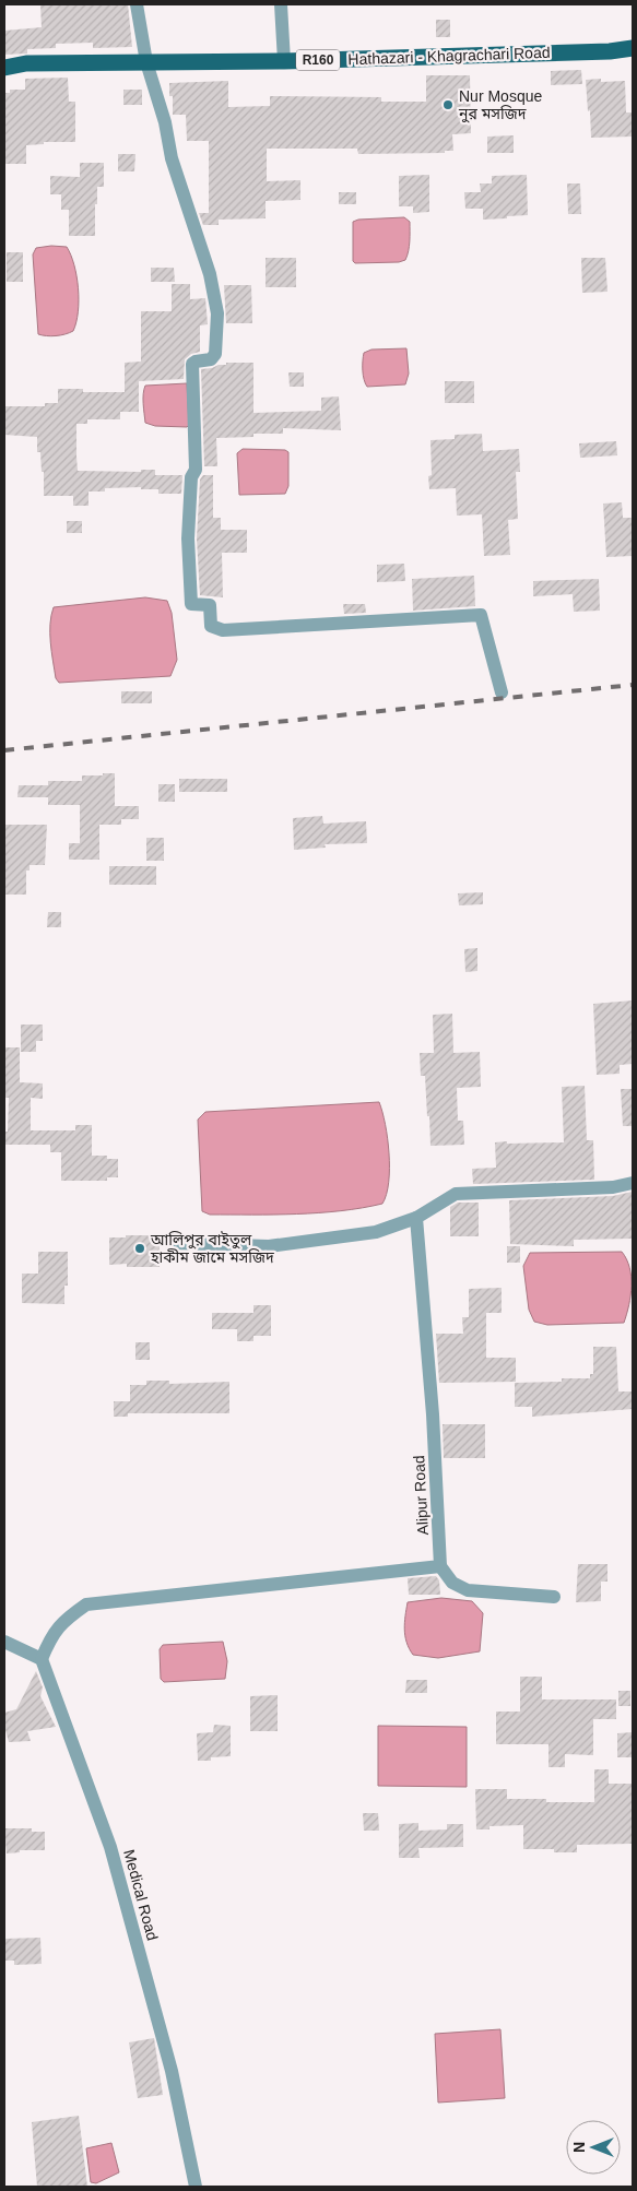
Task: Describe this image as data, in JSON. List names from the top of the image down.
{
  "streets": {
    "main road": ["Hathazari - Khagrachari Road", "R160"],
    "street": ["Alipur Road", "Medical Road"]
  },
  "places": ["Nur Mosque নুর মসজিদ", "আলিপুর বাইতুল হাকীম জামে মসজিদ"],
  "north": "left"
}
